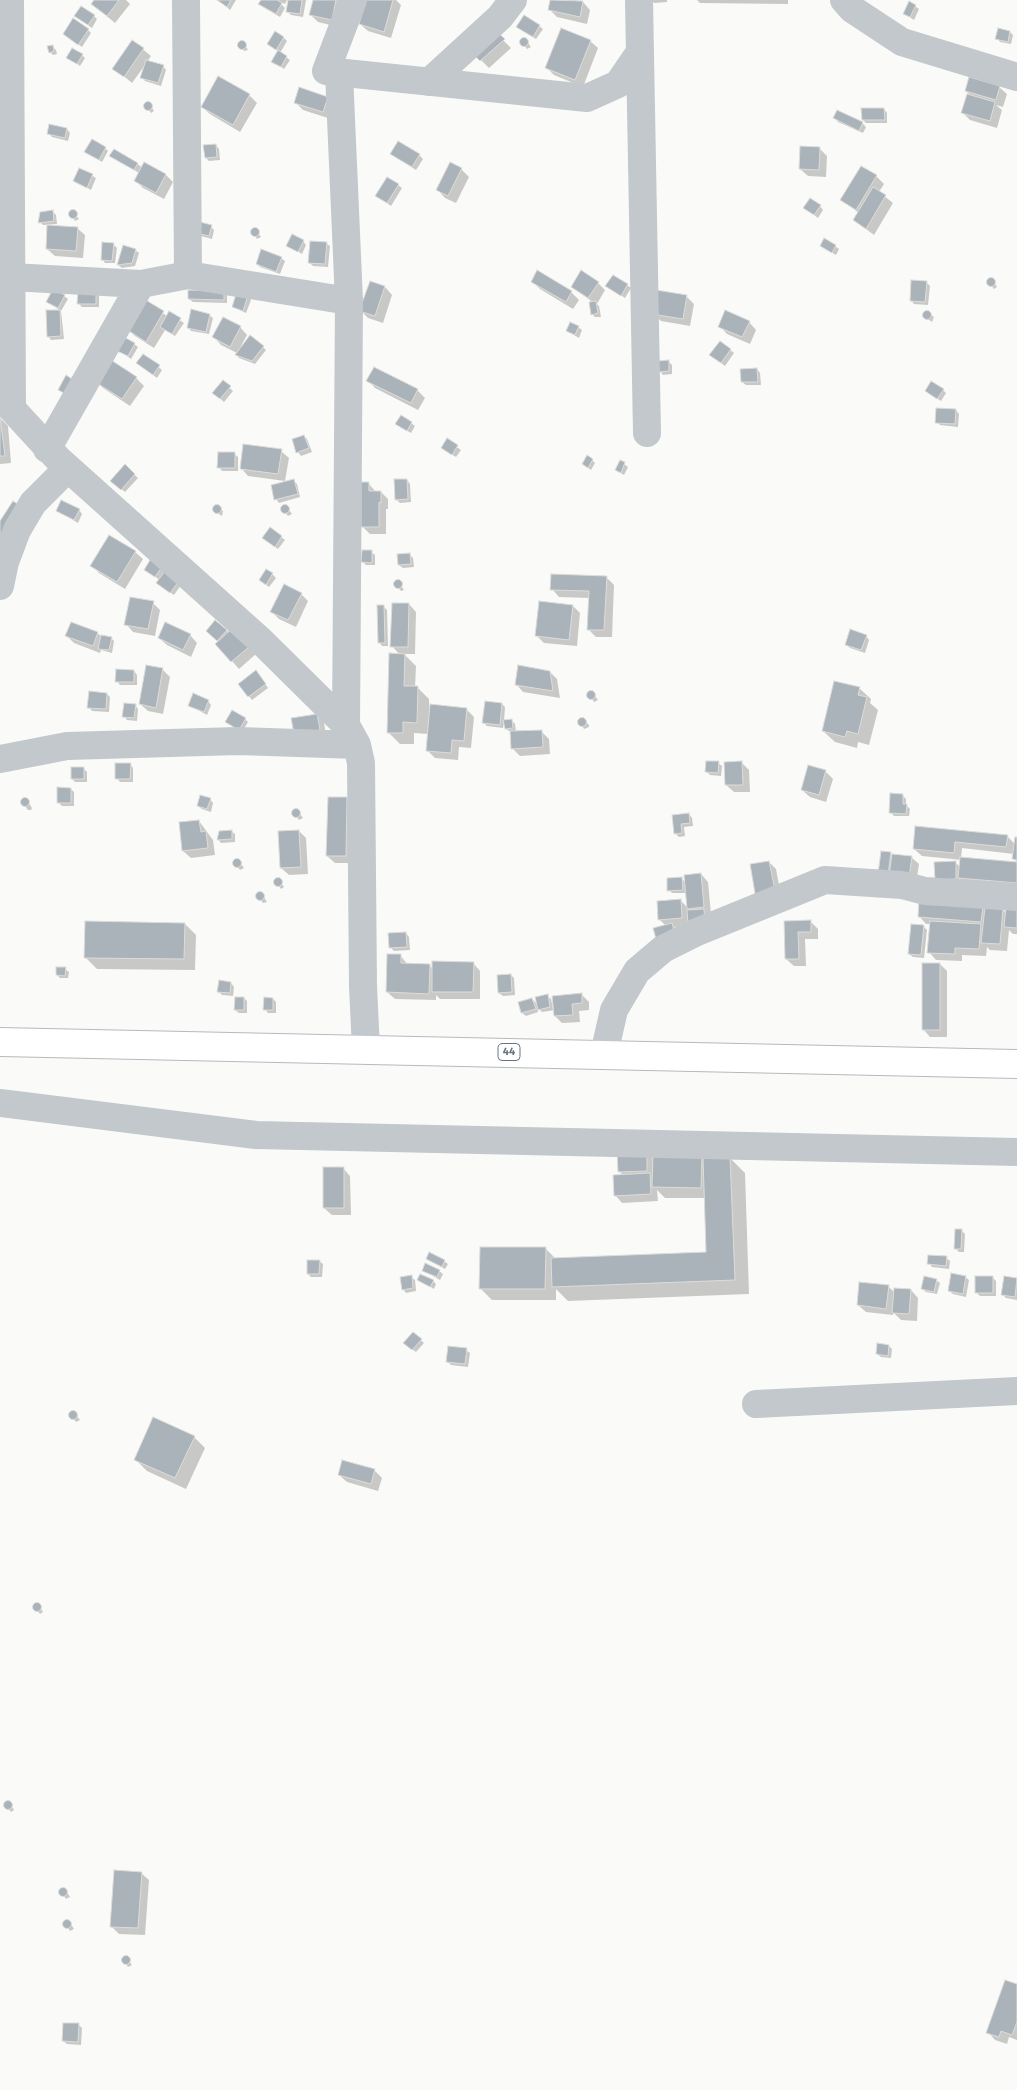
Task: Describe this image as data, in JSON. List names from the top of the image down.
{
  "streets": {
    "main road": ["44"]
  }
}
